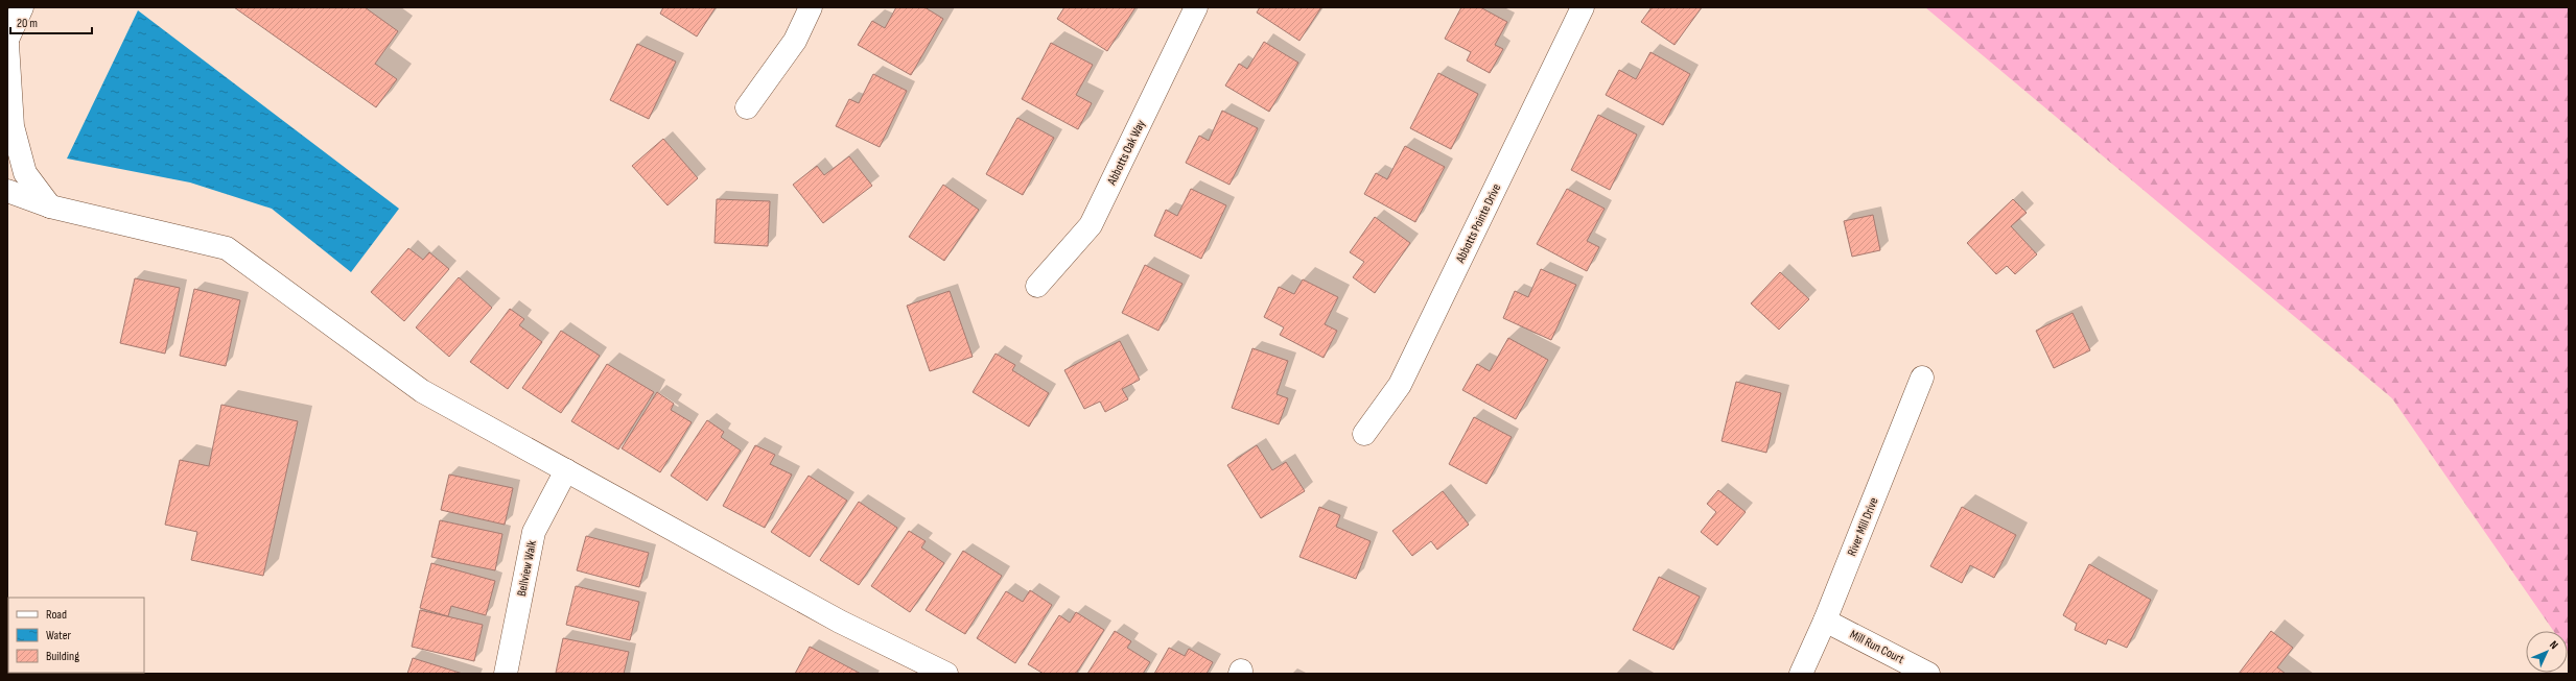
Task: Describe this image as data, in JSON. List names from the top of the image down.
{
  "streets": {
    "street": [
      "Abbotts Oak Way",
      "Abbotts Pointe Drive",
      "River Mill Drive",
      "Bellview Walk",
      "Mill Run Court"
    ]
  },
  "crossings": [
    ["River Mill Drive", "Mill Run Court"]
  ],
  "legend": ["Road", "Water", "Building"],
  "scale_bar": "20 m",
  "north": "top right"
}
